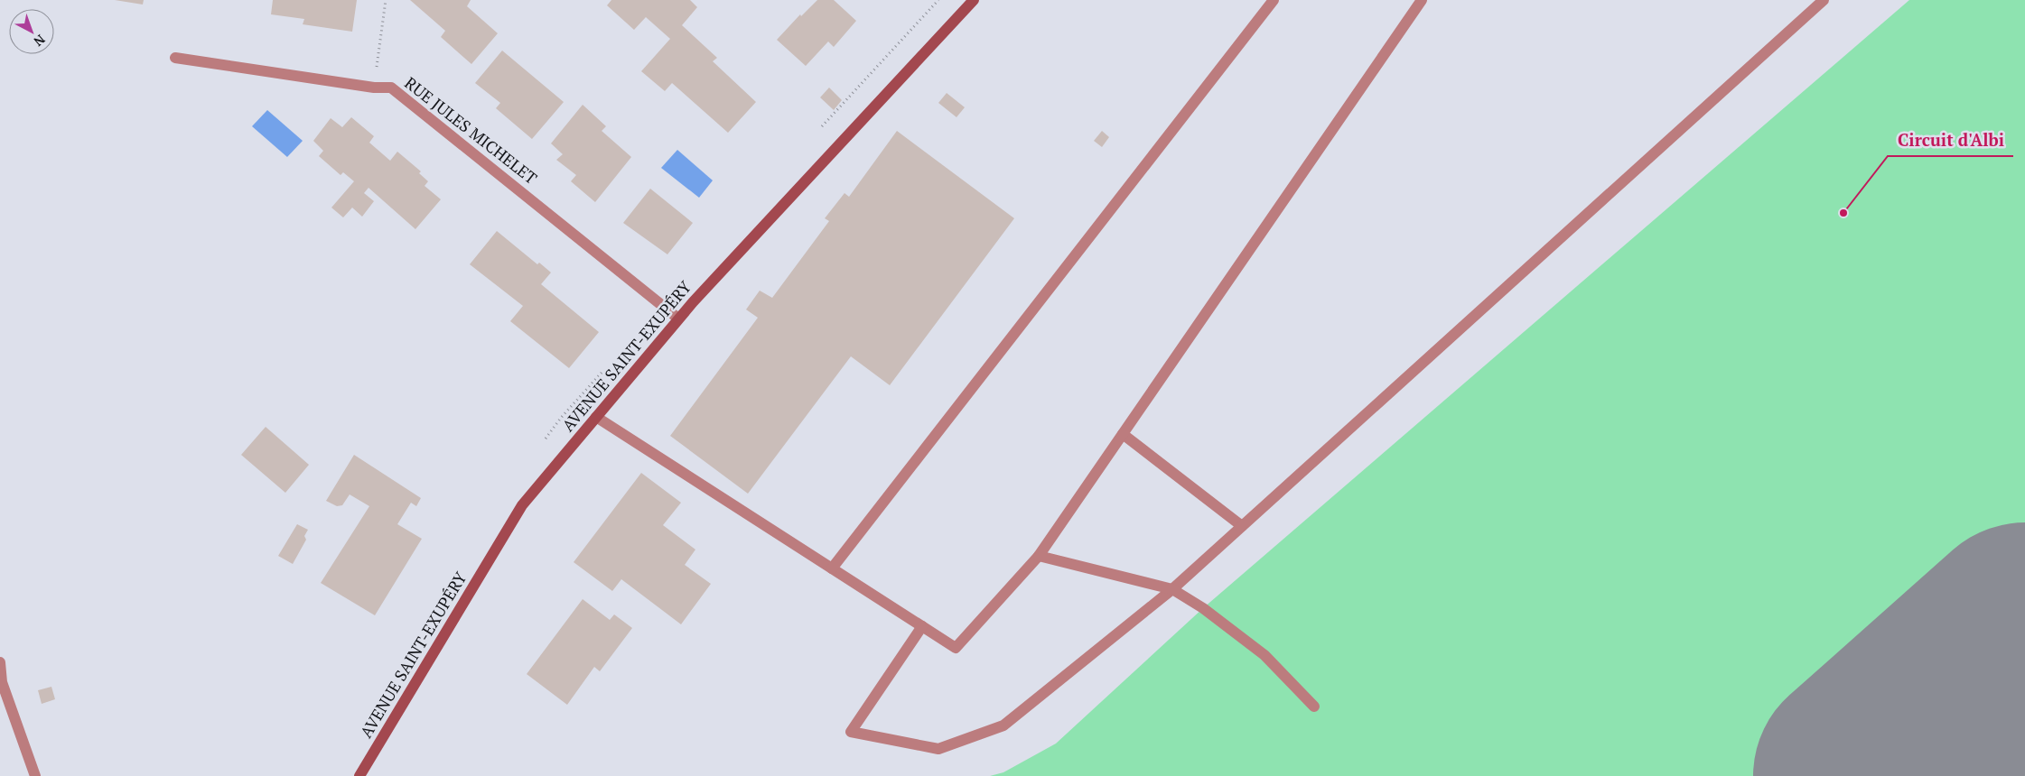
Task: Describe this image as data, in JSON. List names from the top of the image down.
{
  "streets": {
    "street": ["RUE JULES MICHELET", "AVENUE SAINT-EXUPÉRY"]
  },
  "crossings": [
    ["RUE JULES MICHELET", "AVENUE SAINT-EXUPÉRY"]
  ],
  "places": ["Circuit d'Albi"],
  "north": "bottom right"
}
